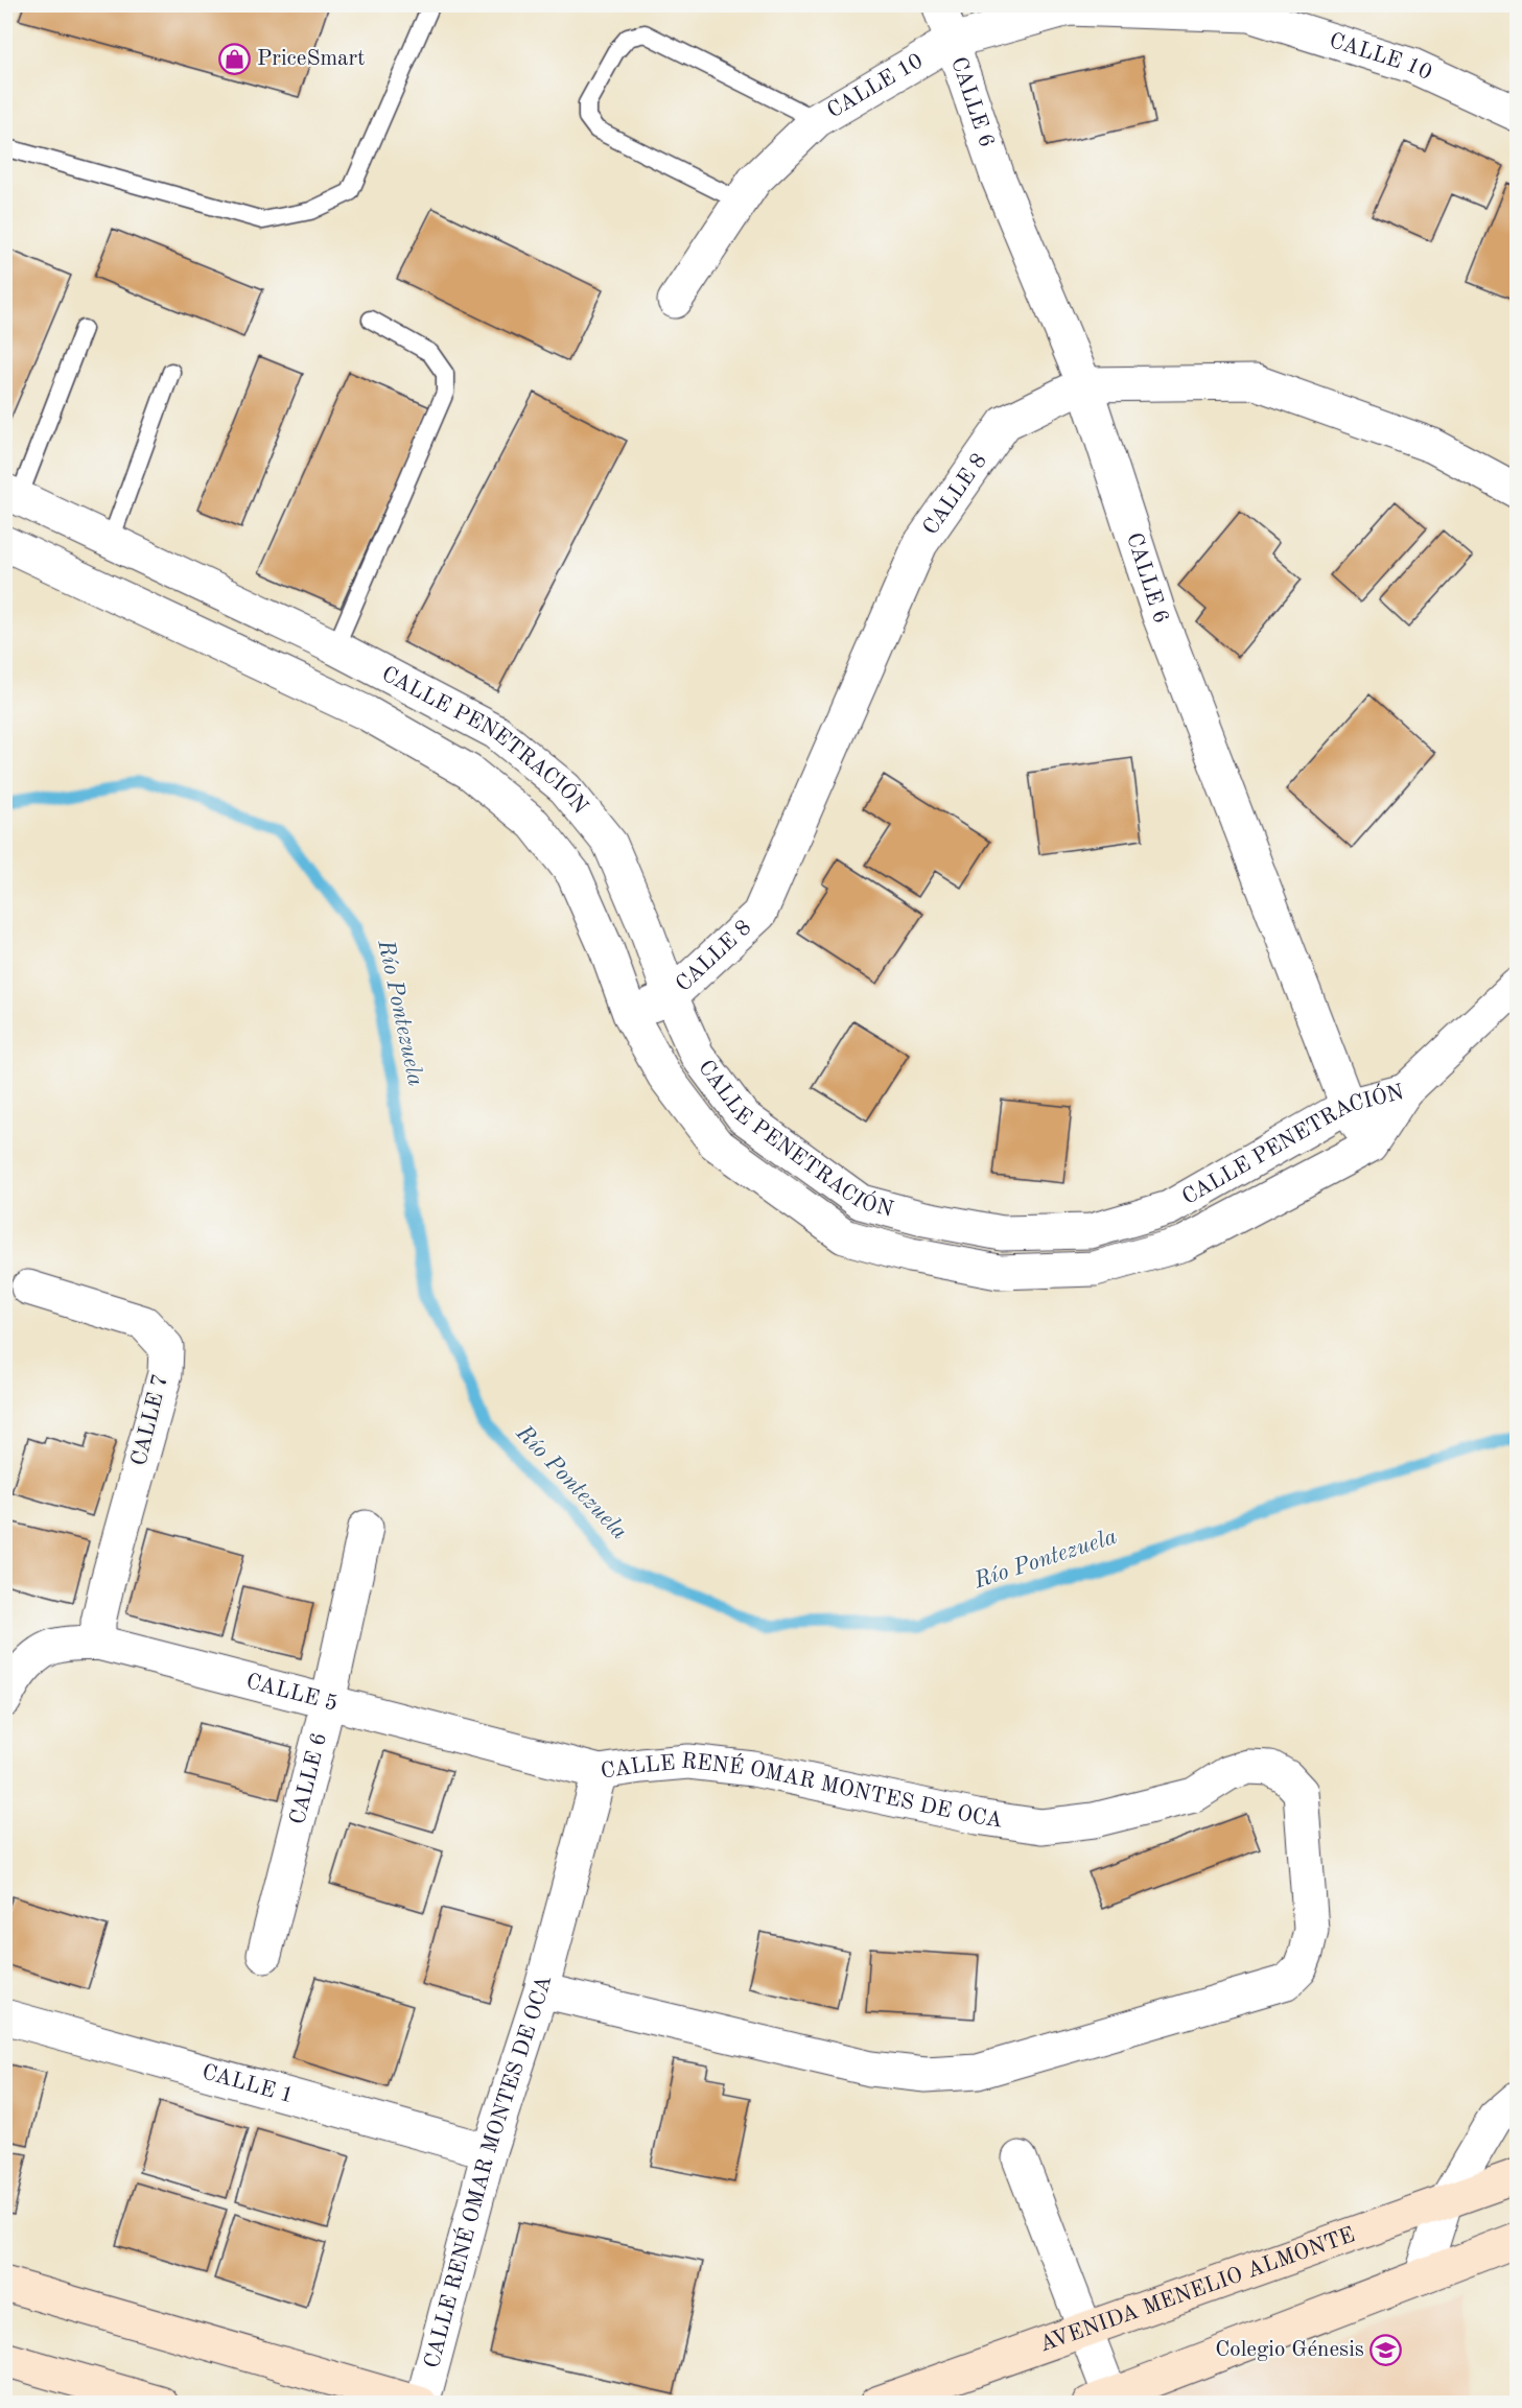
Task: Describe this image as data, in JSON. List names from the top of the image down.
{
  "streets": {
    "street": [
      "CALLE 10",
      "CALLE 6",
      "CALLE 8",
      "CALLE PENETRACIÓN",
      "CALLE 7",
      "CALLE 5",
      "CALLE RENÉ OMAR MONTES DE OCA",
      "CALLE 1",
      "AVENIDA MENELIO ALMONTE"
    ]
  },
  "crossings": [
    ["CALLE 10", "CALLE 6"],
    ["CALLE 6", "CALLE 8"],
    ["CALLE 6", "CALLE PENETRACIÓN"],
    ["CALLE 6", "CALLE 5"],
    ["CALLE 8", "CALLE PENETRACIÓN"],
    ["CALLE 7", "CALLE 5"],
    ["CALLE 5", "CALLE RENÉ OMAR MONTES DE OCA"],
    ["CALLE RENÉ OMAR MONTES DE OCA", "CALLE 1"]
  ],
  "water": ["Río Pontezuela"],
  "places": {
    "shop": ["PriceSmart"],
    "school or university": ["Colegio Génesis"]
  }
}
